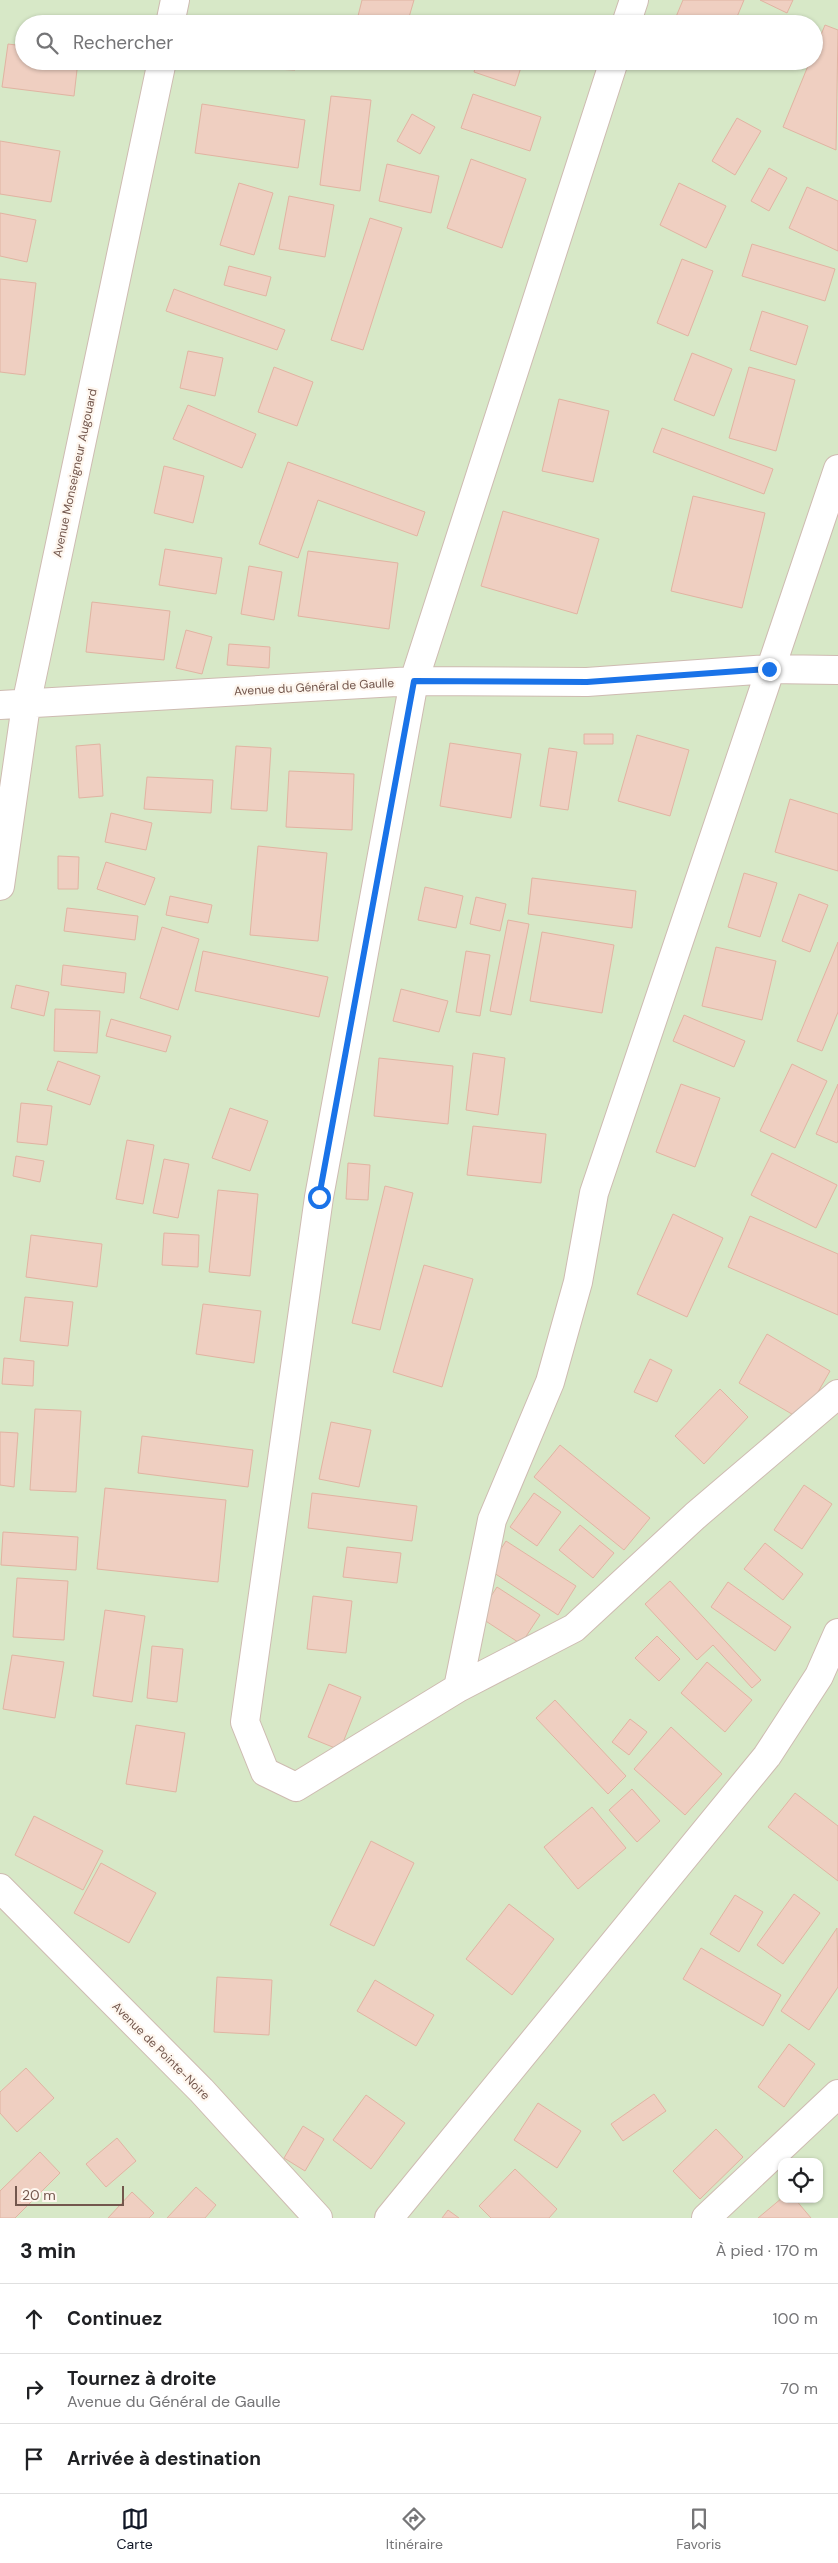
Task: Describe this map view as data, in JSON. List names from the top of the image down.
{
  "streets": {
    "street": ["Avenue Monseigneur Augouard", "Avenue du Général de Gaulle", "Avenue de Pointe-Noire"]
  },
  "crossings": [
    ["Avenue Monseigneur Augouard", "Avenue du Général de Gaulle"]
  ],
  "scale_bar": "20 m",
  "page": {
    "search": "Rechercher",
    "scale": "20 m",
    "heading": ["3 min", "À pied · 170 m"],
    "list": [
      ["Continuez", "100 m"],
      ["Tournez à droite", "Avenue du Général de Gaulle", "70 m"],
      "Arrivée à destination"
    ],
    "nav": ["Carte", "Itinéraire", "Favoris"]
  }
}
